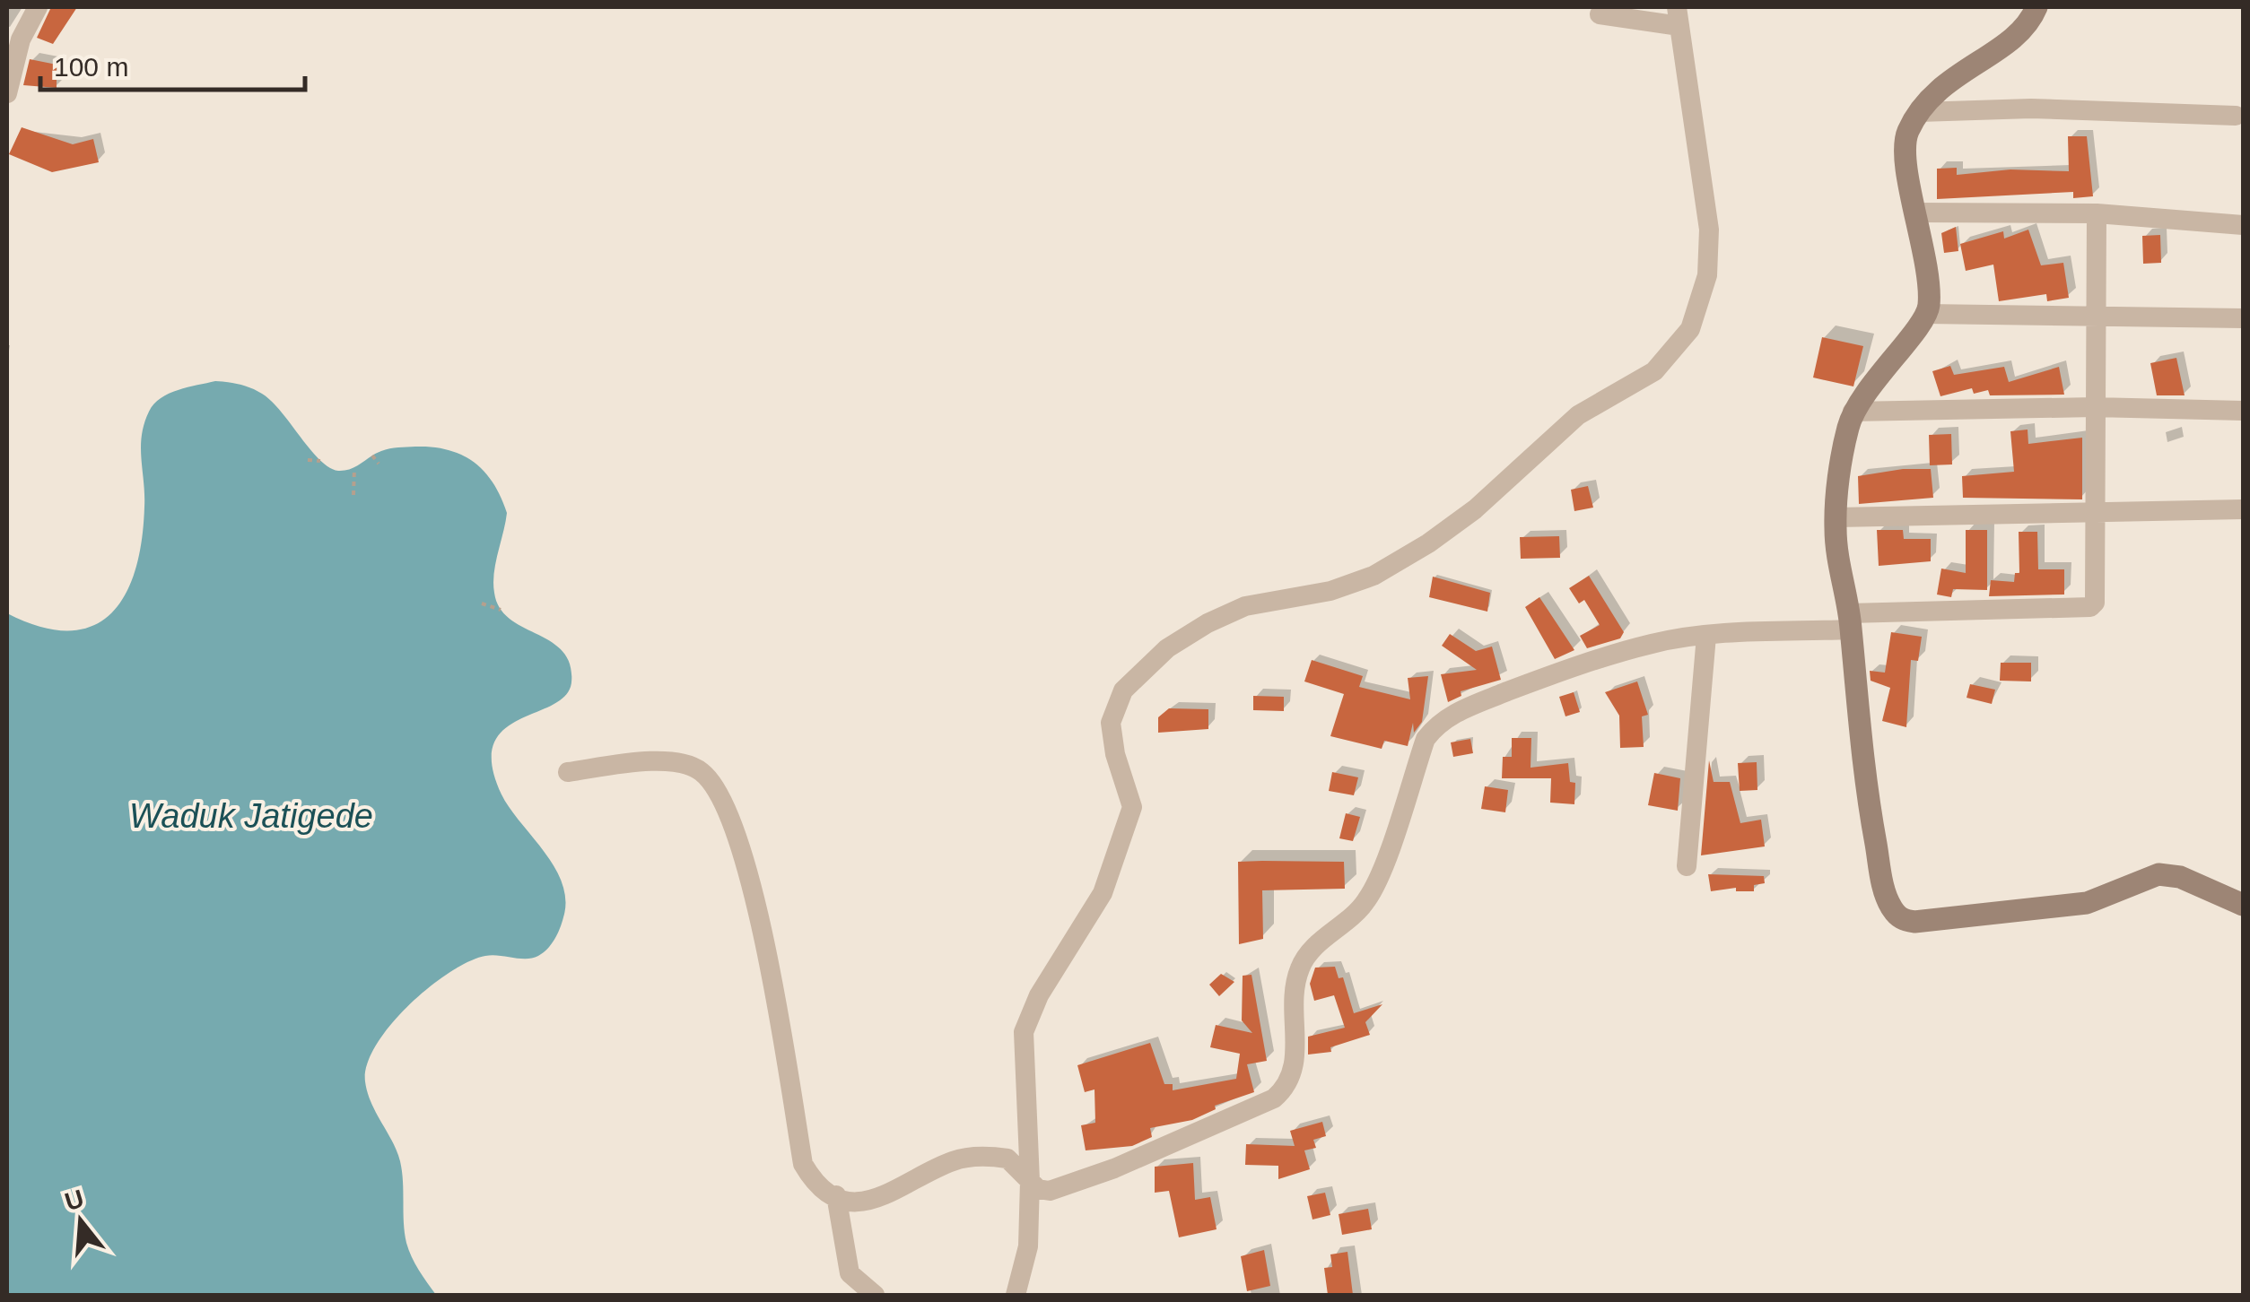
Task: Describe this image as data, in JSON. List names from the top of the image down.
{
  "water": ["Waduk Jatigede"],
  "scale_bar": "100 m",
  "north": "top"
}
